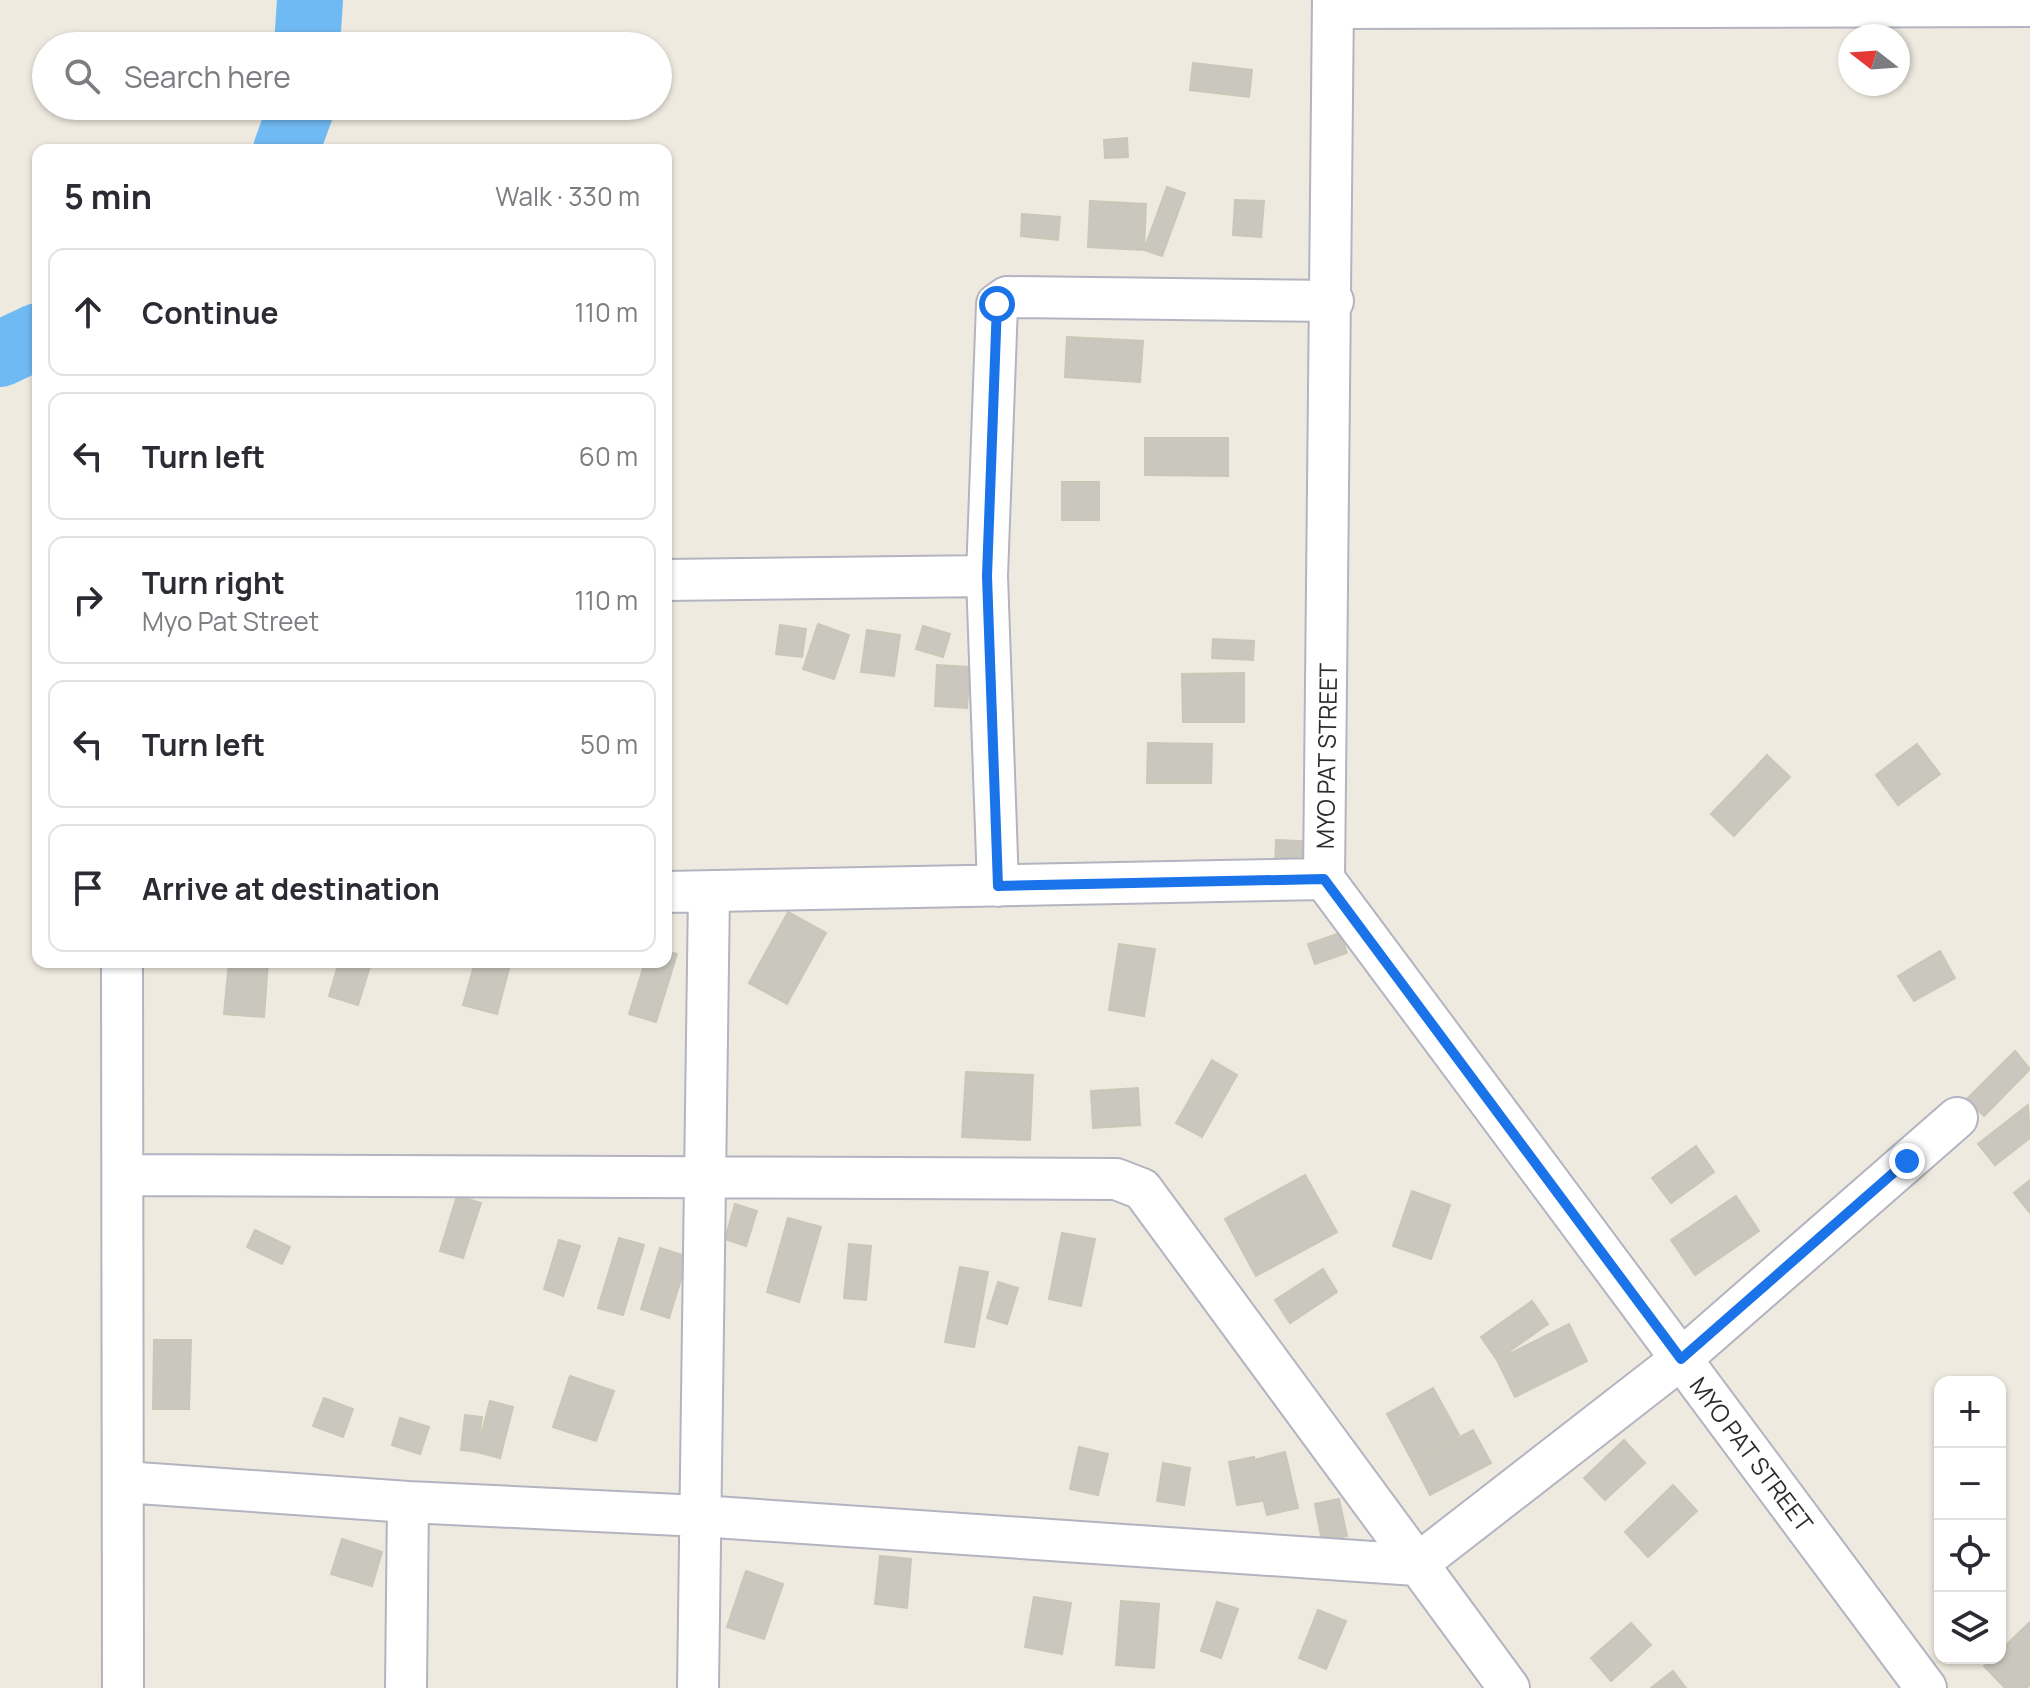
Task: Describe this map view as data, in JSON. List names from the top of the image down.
{
  "streets": {
    "street": ["MYO PAT STREET"]
  },
  "north": "left",
  "page": {
    "search": "Search here",
    "heading": ["5 min", "Walk · 330 m"],
    "list": [
      ["Continue", "110 m"],
      ["Turn left", "60 m"],
      ["Turn right", "Myo Pat Street", "110 m"],
      ["Turn left", "50 m"],
      "Arrive at destination"
    ],
    "map_buttons": ["+", "−"]
  }
}
